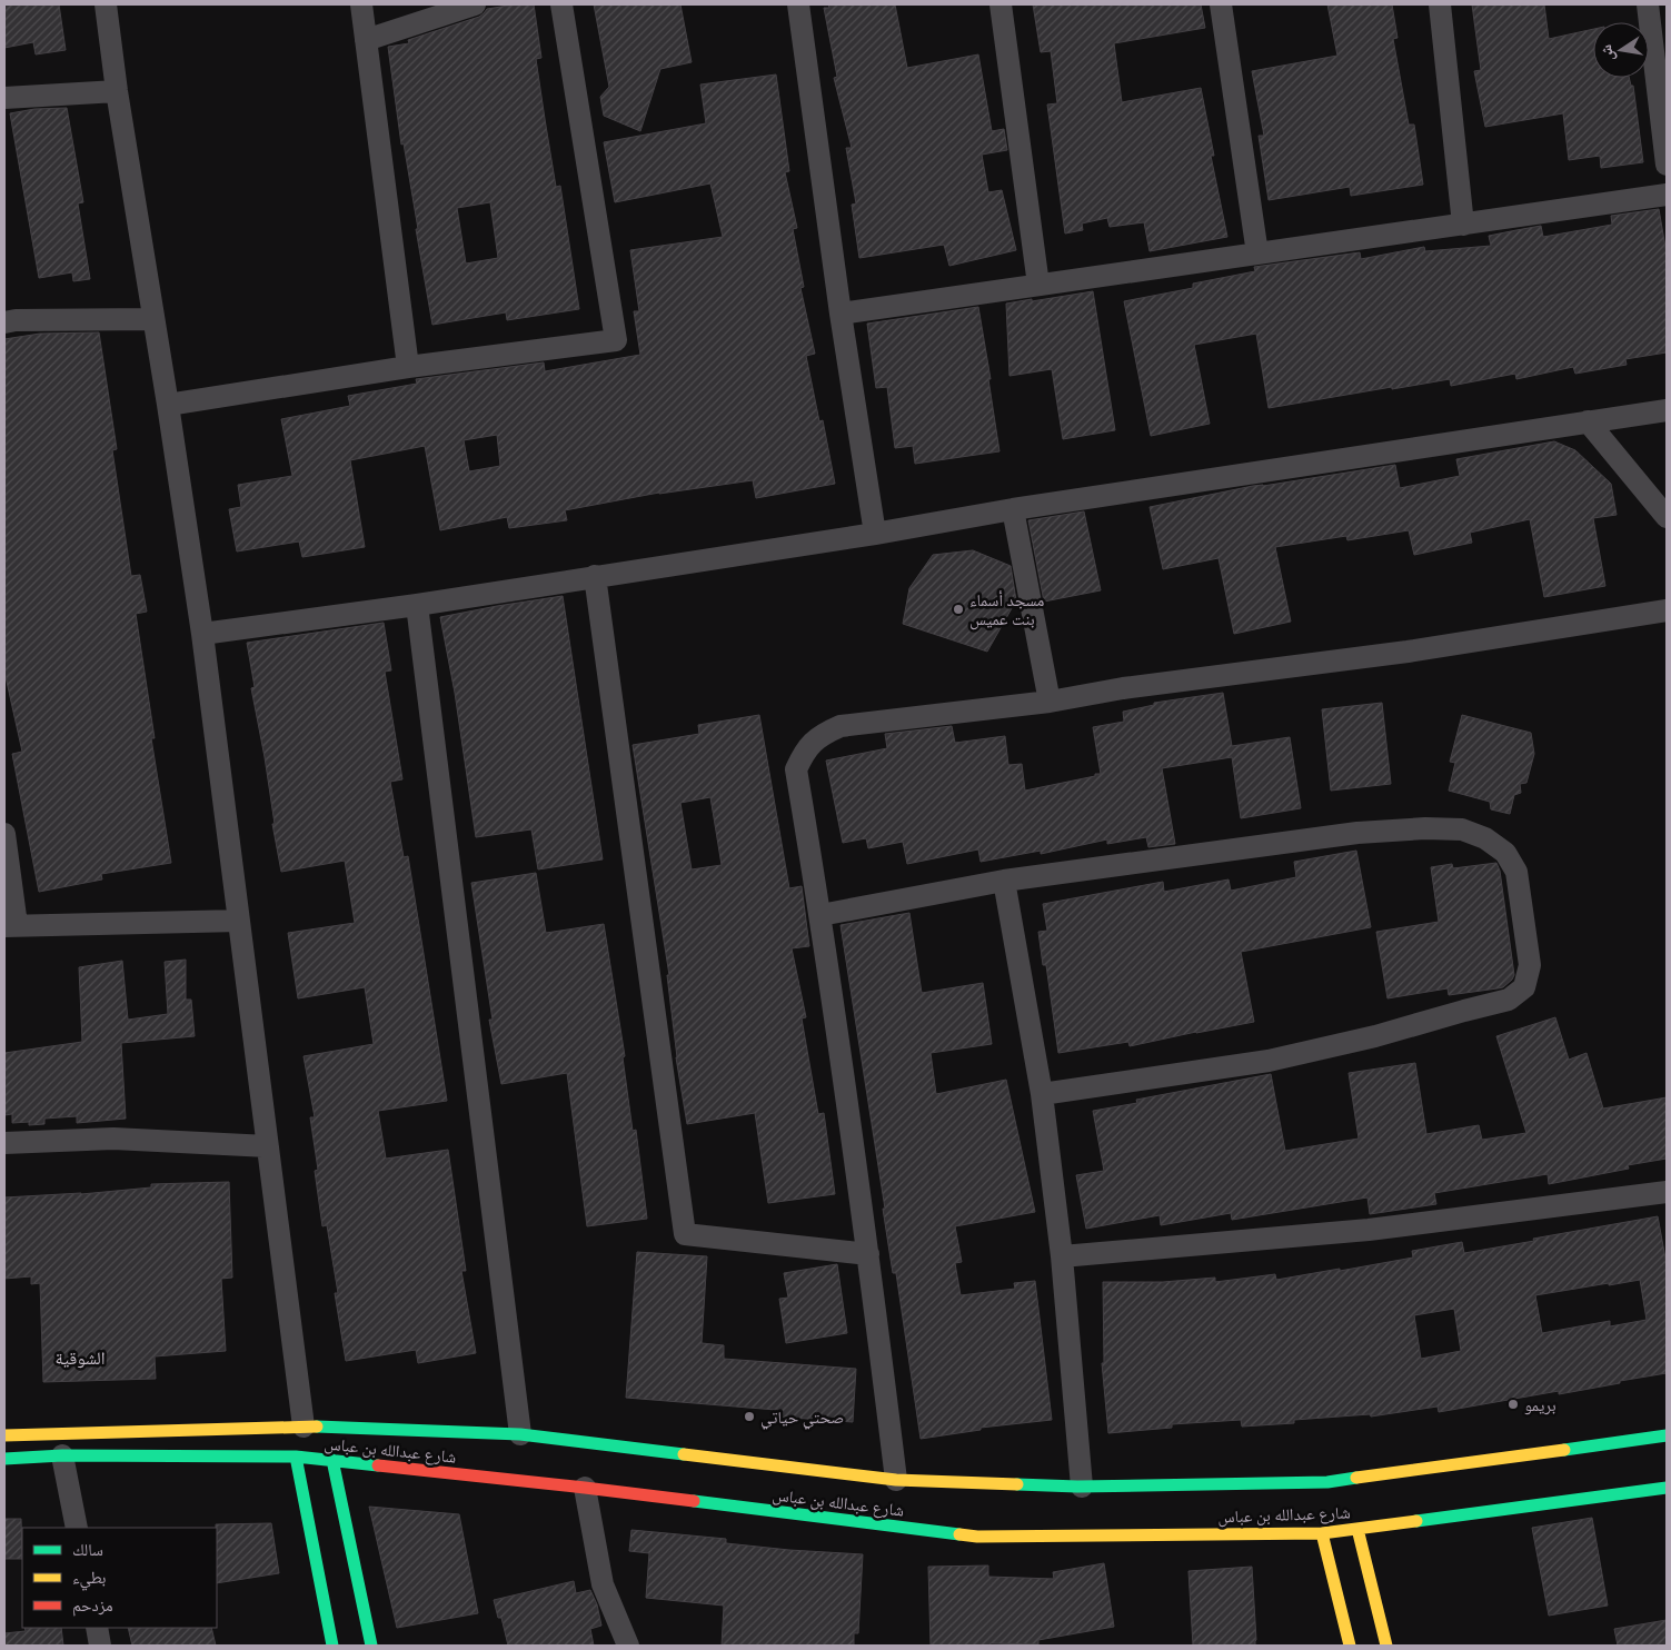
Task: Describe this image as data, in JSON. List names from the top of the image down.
{
  "streets": {
    "main road": ["شارع عبدالله بن عباس"]
  },
  "districts": ["الشوقية"],
  "places": ["مسجد أسماء بنت عميس", "بريمو", "صحتي حياتي"],
  "legend": ["سالك", "بطيء", "مزدحم"],
  "north": "left"
}
